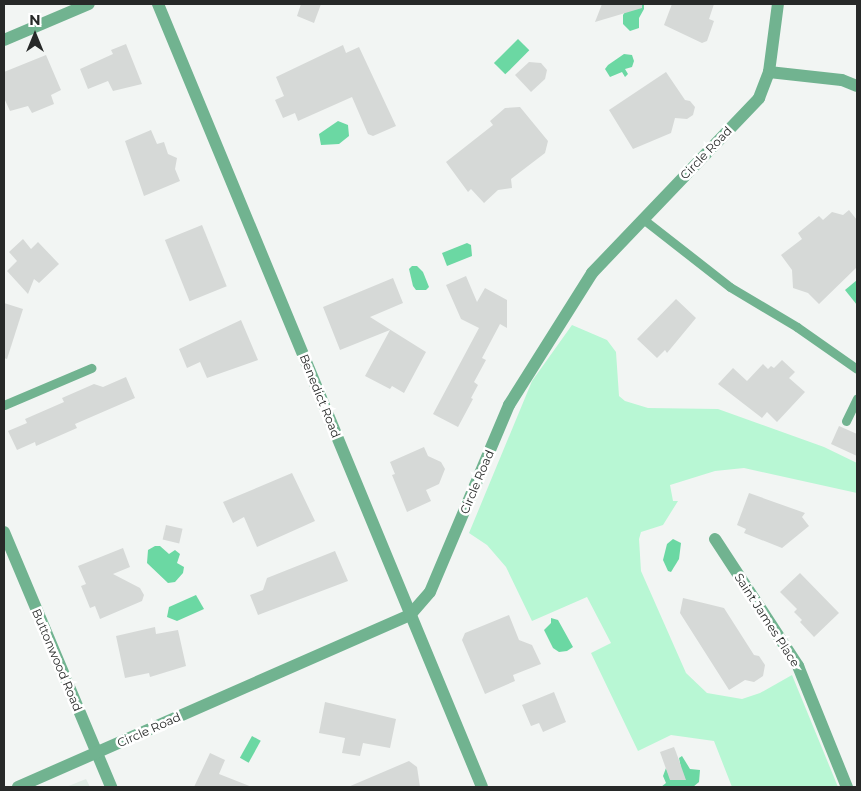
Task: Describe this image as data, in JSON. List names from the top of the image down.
{
  "streets": {
    "street": [
      "Circle Road",
      "Benedict Road",
      "Saint James Place",
      "Buttonwood Road"
    ]
  },
  "crossings": [
    ["Circle Road", "Benedict Road"],
    ["Circle Road", "Buttonwood Road"]
  ],
  "north": "top"
}
